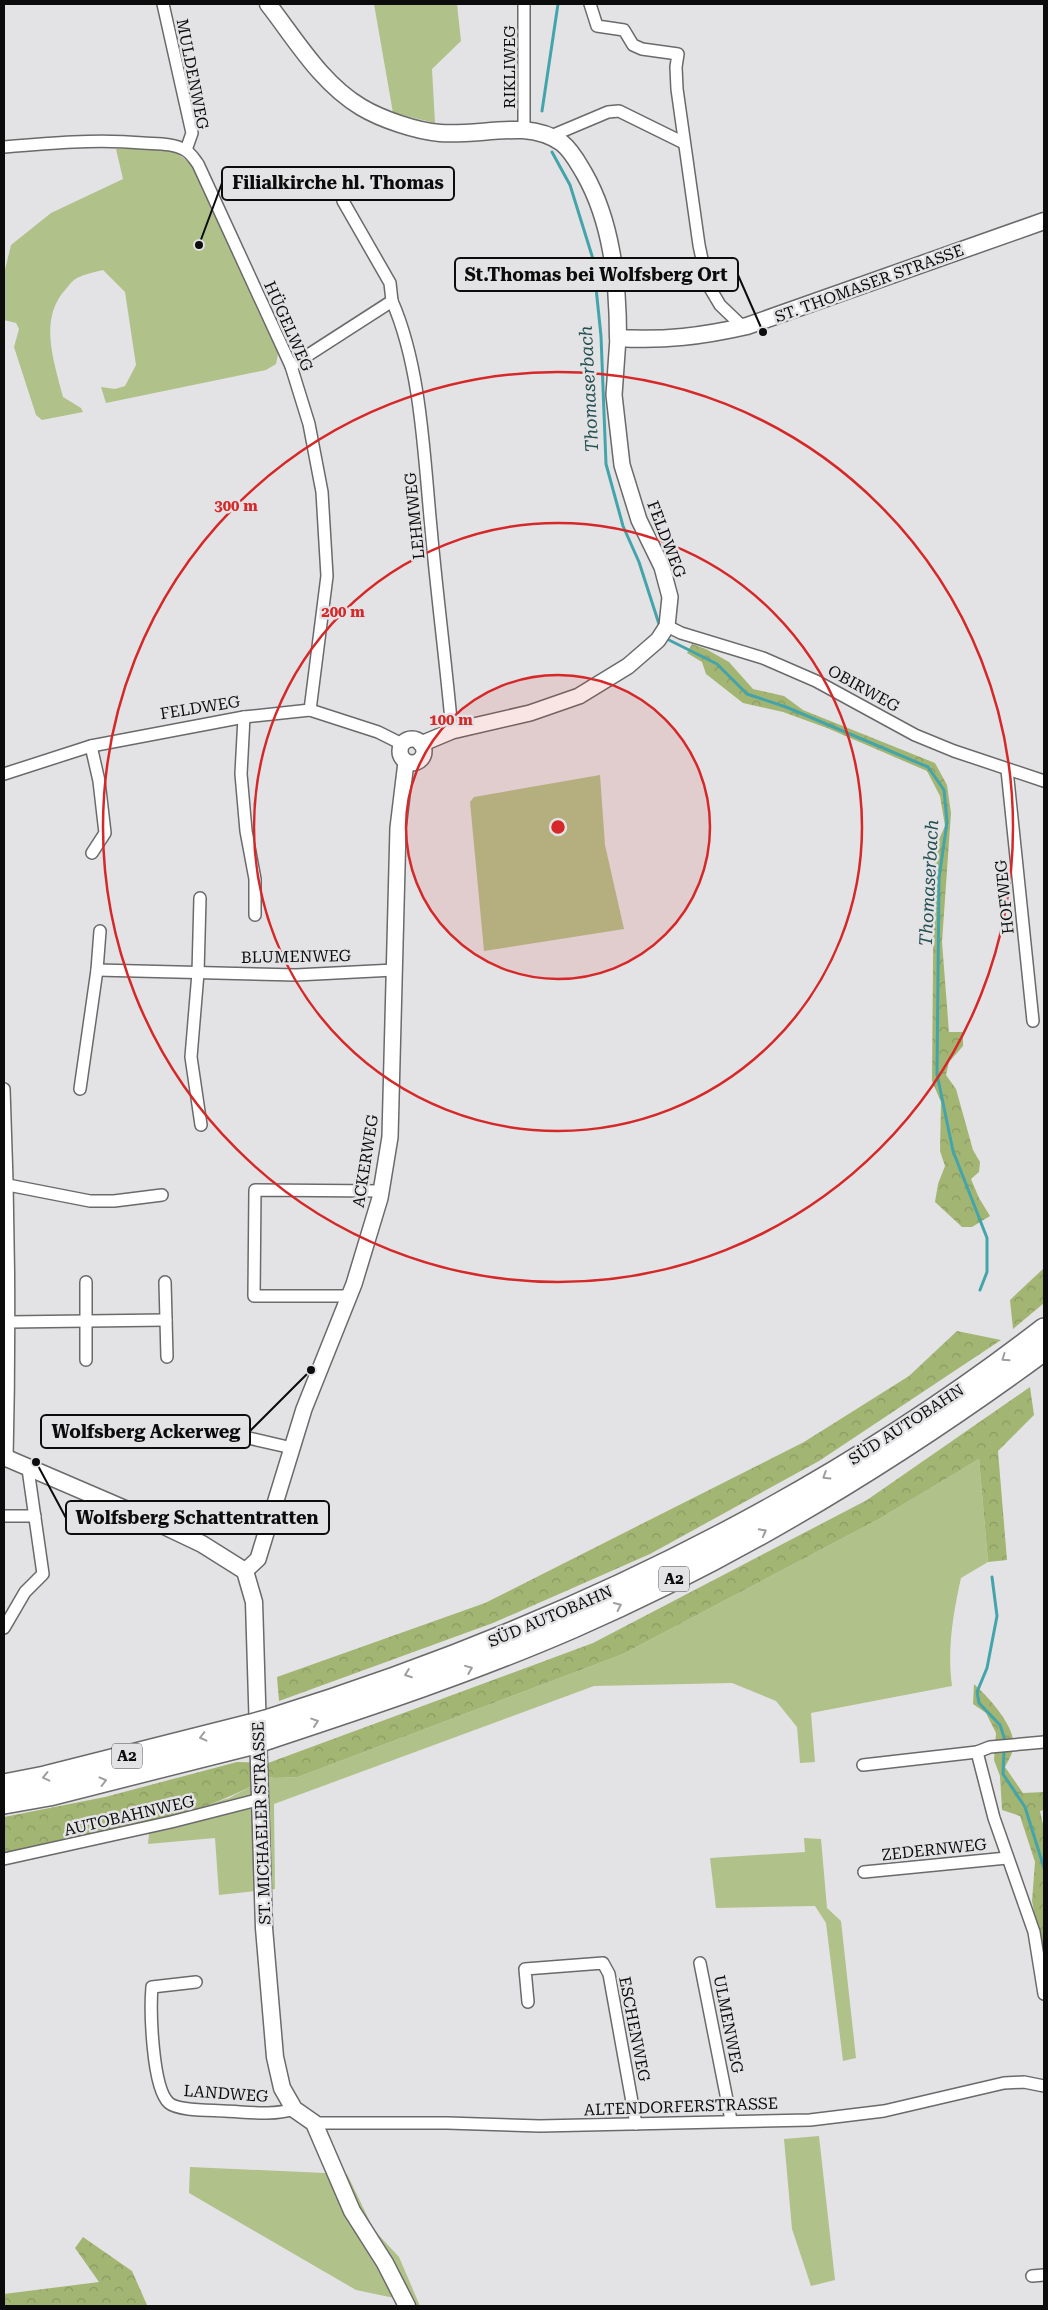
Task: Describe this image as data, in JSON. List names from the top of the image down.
{
  "streets": {
    "highway": ["SÜD AUTOBAHN", "A2"],
    "main road": ["ST. THOMASER STRASSE", "ST. MICHAELER STRASSE"],
    "street": [
      "RIKLIWEG",
      "MULDENWEG",
      "HÜGELWEG",
      "LEHMWEG",
      "FELDWEG",
      "OBIRWEG",
      "HOFWEG",
      "BLUMENWEG",
      "ACKERWEG",
      "AUTOBAHNWEG",
      "ZEDERNWEG",
      "ULMENWEG",
      "ESCHENWEG",
      "LANDWEG",
      "ALTENDORFERSTRASSE"
    ]
  },
  "crossings": [
    ["MULDENWEG", "HÜGELWEG"],
    ["ST. THOMASER STRASSE", "FELDWEG"],
    ["HÜGELWEG", "FELDWEG"],
    ["FELDWEG", "OBIRWEG"],
    ["FELDWEG", "ACKERWEG"],
    ["OBIRWEG", "HOFWEG"],
    ["BLUMENWEG", "ACKERWEG"],
    ["ACKERWEG", "ST. MICHAELER STRASSE"],
    ["AUTOBAHNWEG", "ST. MICHAELER STRASSE"],
    ["ST. MICHAELER STRASSE", "LANDWEG"],
    ["ST. MICHAELER STRASSE", "ALTENDORFERSTRASSE"],
    ["ULMENWEG", "ALTENDORFERSTRASSE"],
    ["ESCHENWEG", "ALTENDORFERSTRASSE"]
  ],
  "water": ["Thomaserbach"],
  "places": [
    "Filialkirche hl. Thomas",
    "St.Thomas bei Wolfsberg Ort",
    "Wolfsberg Ackerweg",
    "Wolfsberg Schattentratten"
  ],
  "rings": ["300 m", "200 m", "100 m"]
}
